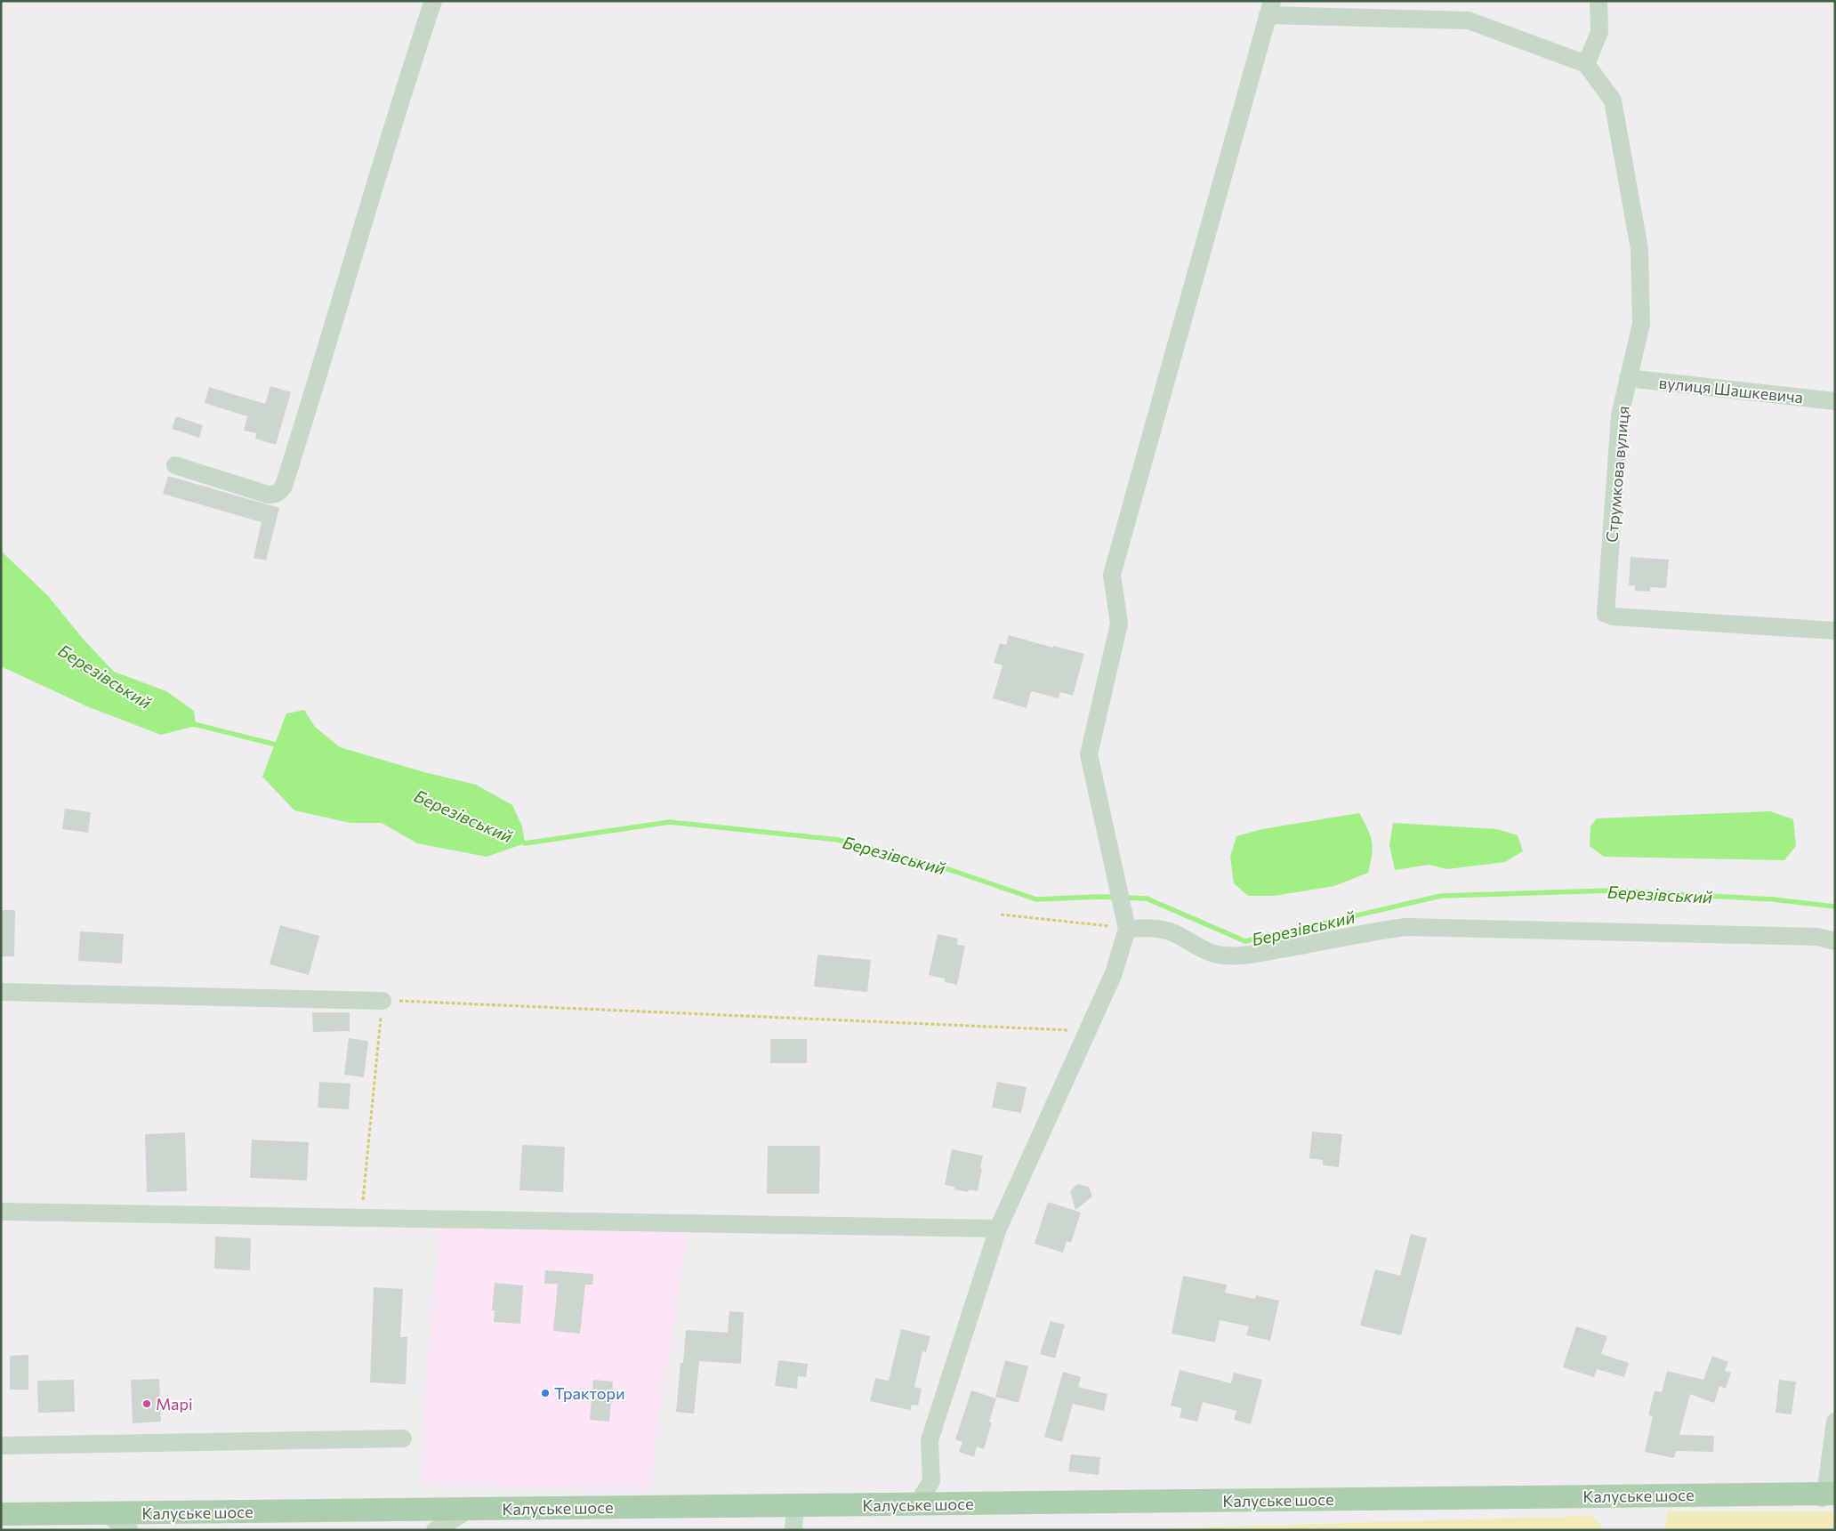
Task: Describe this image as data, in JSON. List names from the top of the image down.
{
  "streets": {
    "main road": ["Калуське шосе"],
    "street": ["вулиця Шашкевича", "Струмкова вулиця"]
  },
  "crossings": [
    ["вулиця Шашкевича", "Струмкова вулиця"]
  ],
  "water": ["Березівський"],
  "places": ["Трактори", "Марі"]
}
